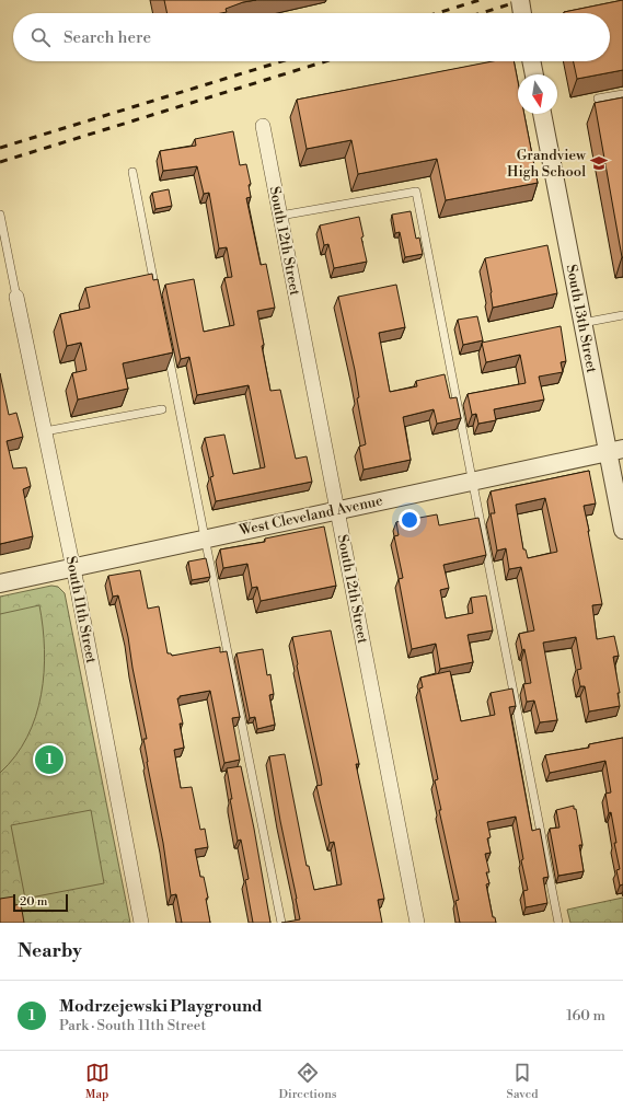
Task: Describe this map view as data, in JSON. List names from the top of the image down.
{
  "streets": {
    "street": [
      "South 12th Street",
      "South 13th Street",
      "West Cleveland Avenue",
      "South 11th Street"
    ]
  },
  "crossings": [
    ["South 12th Street", "West Cleveland Avenue"],
    ["South 13th Street", "West Cleveland Avenue"],
    ["West Cleveland Avenue", "South 11th Street"]
  ],
  "places": {
    "school or university": ["Grandview High School"]
  },
  "scale_bar": "20 m",
  "north": "bottom",
  "page": {
    "search": "Search here",
    "pins": "1",
    "scale": "20 m",
    "heading": "Nearby",
    "list": [
      {
        "mark": "1",
        "name": "Modrzejewski Playground",
        "note": "Park · South 11th Street",
        "value": "160 m"
      }
    ],
    "nav": ["Map", "Directions", "Saved"]
  }
}
